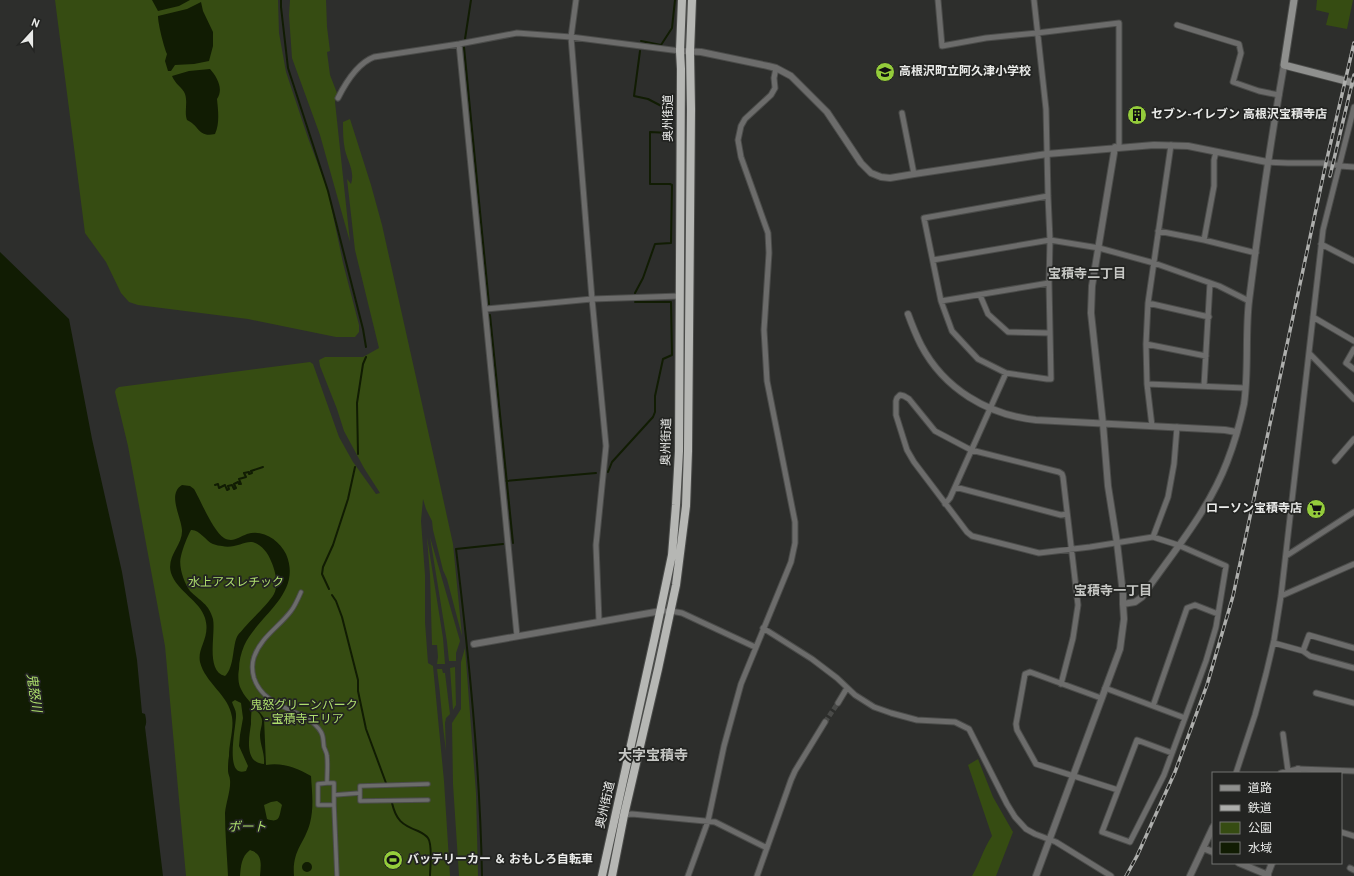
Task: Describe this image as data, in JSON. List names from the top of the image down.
{
  "streets": {
    "highway": ["奥州街道"]
  },
  "districts": ["宝積寺二丁目", "宝積寺一丁目", "大字宝積寺"],
  "water": ["鬼怒川", "ボート"],
  "parks": ["水上アスレチック", "鬼怒グリーンパーク - 宝積寺エリア"],
  "places": {
    "school or university": ["高根沢町立阿久津小学校"],
    "building": ["セブン-イレブン 高根沢宝積寺店"],
    "supermarket": ["ローソン宝積寺店"],
    "sports": ["バッテリーカー ＆ おもしろ自転車"]
  },
  "legend": [
    "道路",
    "鉄道",
    "公園",
    "水域"
  ],
  "north": "top"
}
